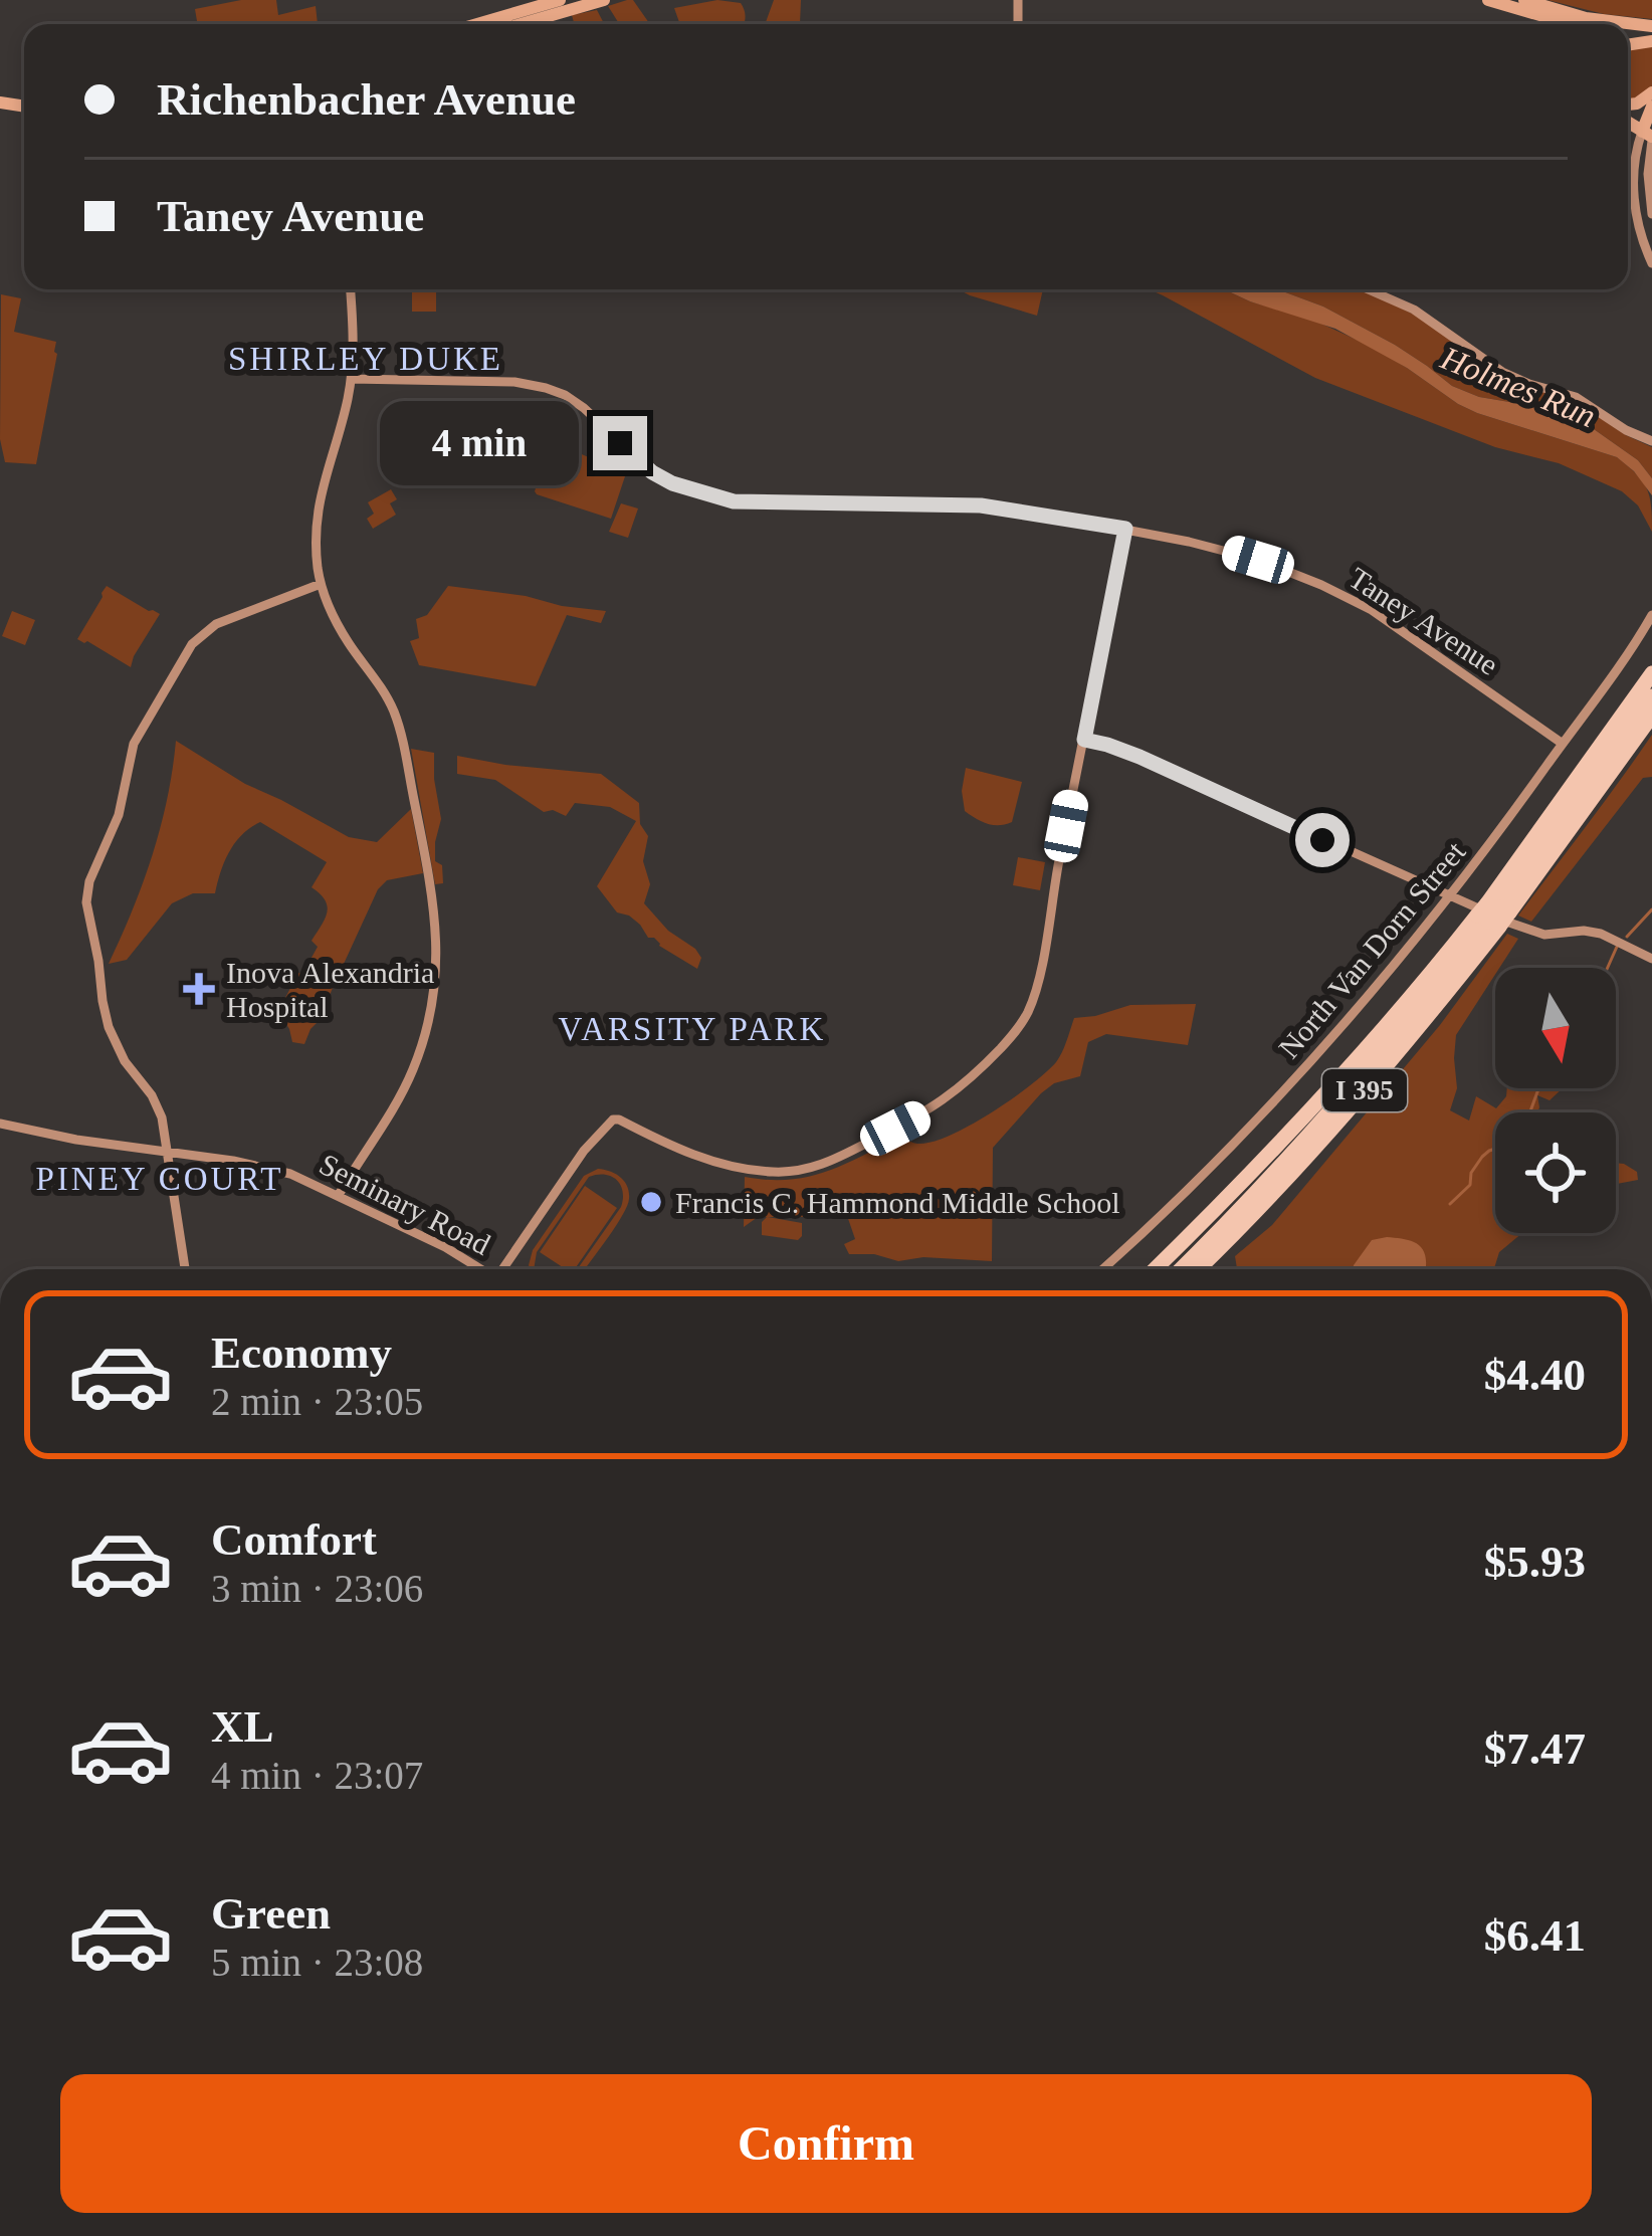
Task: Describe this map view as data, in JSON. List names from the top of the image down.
{
  "streets": {
    "highway": ["I 395"],
    "street": ["Taney Avenue", "North Van Dorn Street", "Seminary Road"]
  },
  "crossings": [
    ["Taney Avenue", "North Van Dorn Street"]
  ],
  "districts": ["SHIRLEY DUKE", "VARSITY PARK", "PINEY COURT"],
  "water": ["Holmes Run"],
  "places": {
    "health": ["Inova Alexandria Hospital"],
    "other": ["Francis C. Hammond Middle School"]
  },
  "north": "bottom",
  "page": {
    "banner": ["Richenbacher Avenue", "Taney Avenue"],
    "bubble": "4 min",
    "list": [
      {
        "name": "Economy",
        "note": "2 min · 23:05",
        "value": "$4.40"
      },
      {
        "name": "Comfort",
        "note": "3 min · 23:06",
        "value": "$5.93"
      },
      {
        "name": "XL",
        "note": "4 min · 23:07",
        "value": "$7.47"
      },
      {
        "name": "Green",
        "note": "5 min · 23:08",
        "value": "$6.41"
      }
    ],
    "buttons": "Confirm"
  }
}
